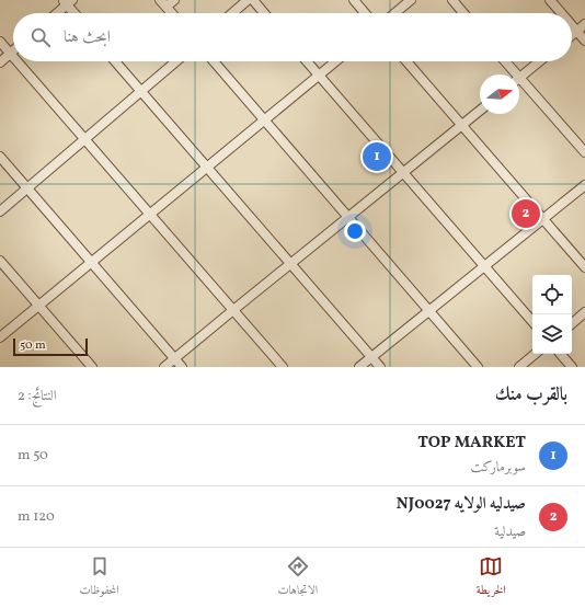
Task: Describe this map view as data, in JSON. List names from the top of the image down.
{
  "scale_bar": "50 m",
  "north": "right",
  "page": {
    "search": "ابحث هنا",
    "pins": ["1", "2"],
    "scale": "50 m",
    "heading": ["بالقرب منك", "النتائج: 2"],
    "list": [
      {
        "mark": "1",
        "name": "TOP MARKET",
        "note": "سوبرماركت",
        "value": "50 m"
      },
      {
        "mark": "2",
        "name": "صيدليه الولايه NJ0027",
        "note": "صيدلية",
        "value": "120 m"
      }
    ],
    "nav": ["الخريطة", "الاتجاهات", "المحفوظات"]
  }
}
